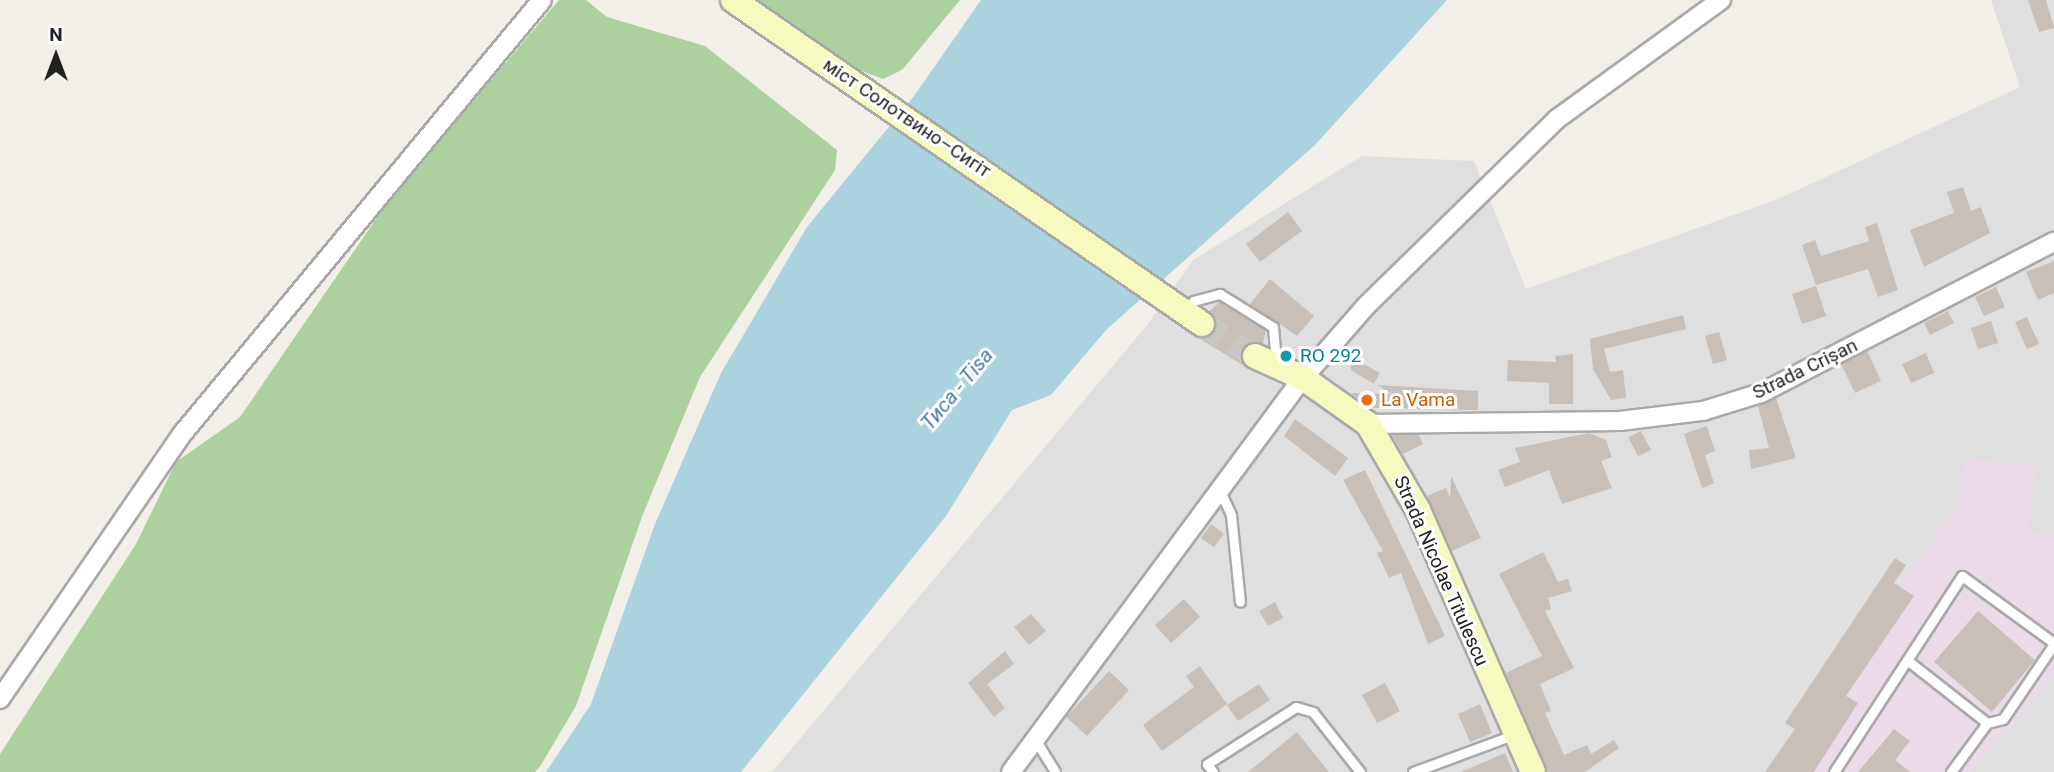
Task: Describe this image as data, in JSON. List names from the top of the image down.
{
  "streets": {
    "street": ["міст Солотвино–Сигіт", "Strada Crișan", "Strada Nicolae Titulescu"]
  },
  "crossings": [
    ["Strada Crișan", "Strada Nicolae Titulescu"]
  ],
  "water": ["Тиса - Tisa"],
  "places": ["RO 292", "La Vama"],
  "north": "top"
}
